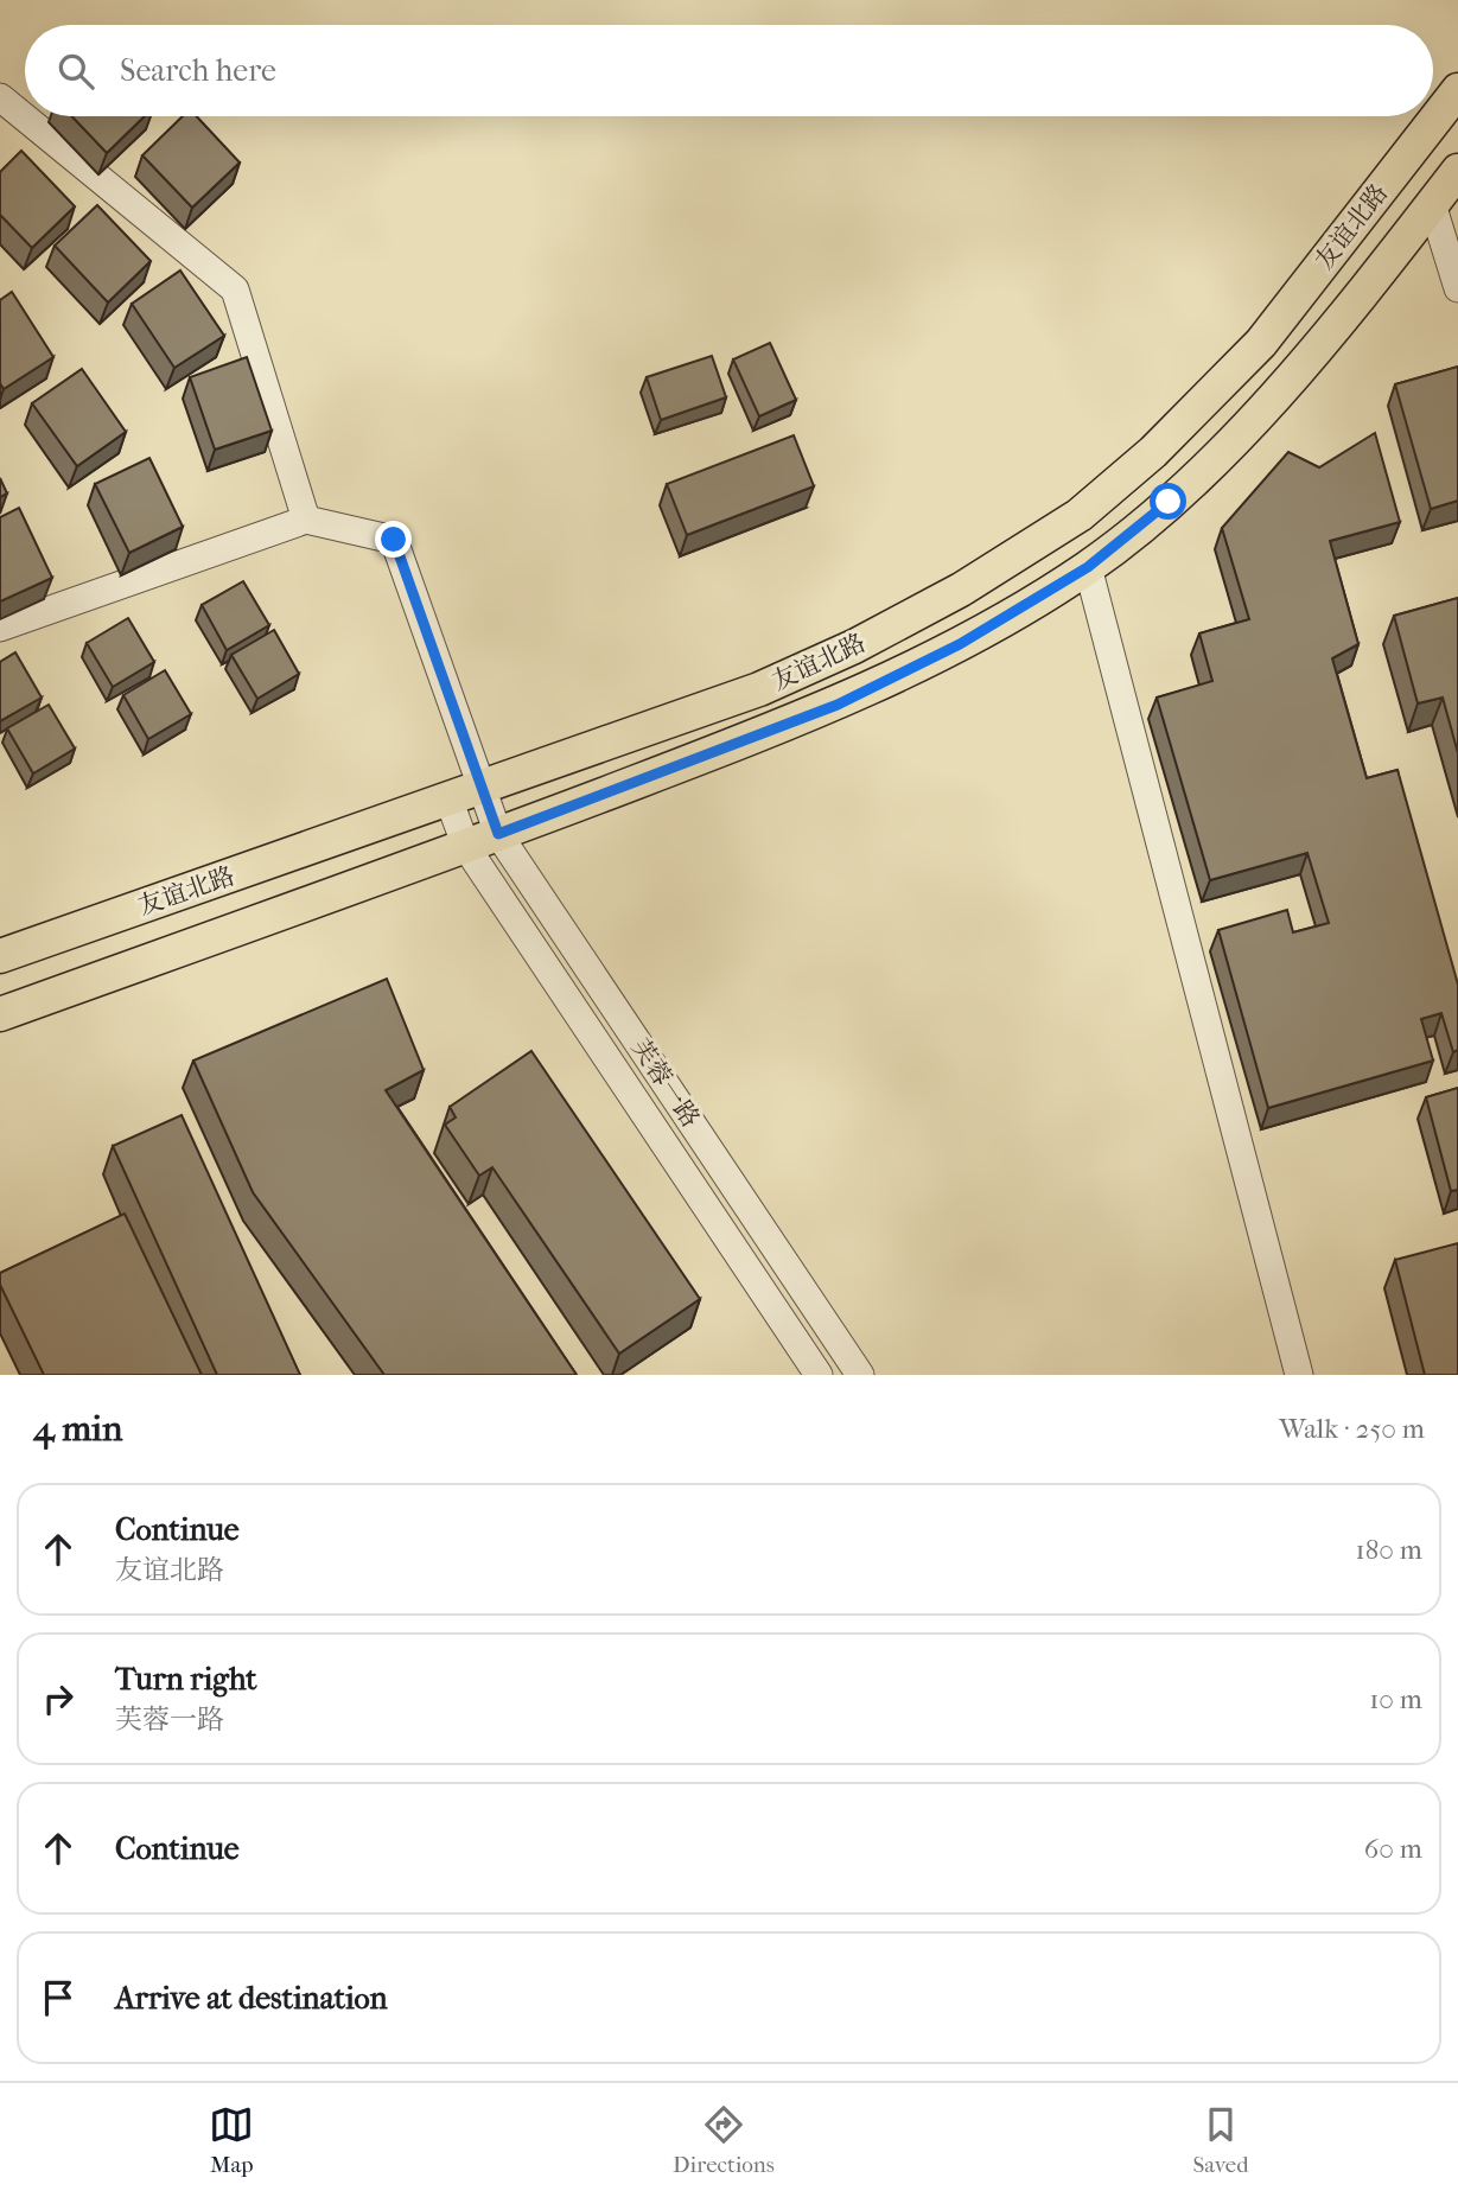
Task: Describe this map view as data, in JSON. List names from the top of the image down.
{
  "streets": {
    "main road": ["友谊北路"],
    "street": ["芙蓉一路"]
  },
  "crossings": [
    ["友谊北路", "芙蓉一路"]
  ],
  "page": {
    "search": "Search here",
    "heading": ["4 min", "Walk · 250 m"],
    "list": [
      ["Continue", "友谊北路", "180 m"],
      ["Turn right", "芙蓉一路", "10 m"],
      ["Continue", "60 m"],
      "Arrive at destination"
    ],
    "nav": ["Map", "Directions", "Saved"]
  }
}
